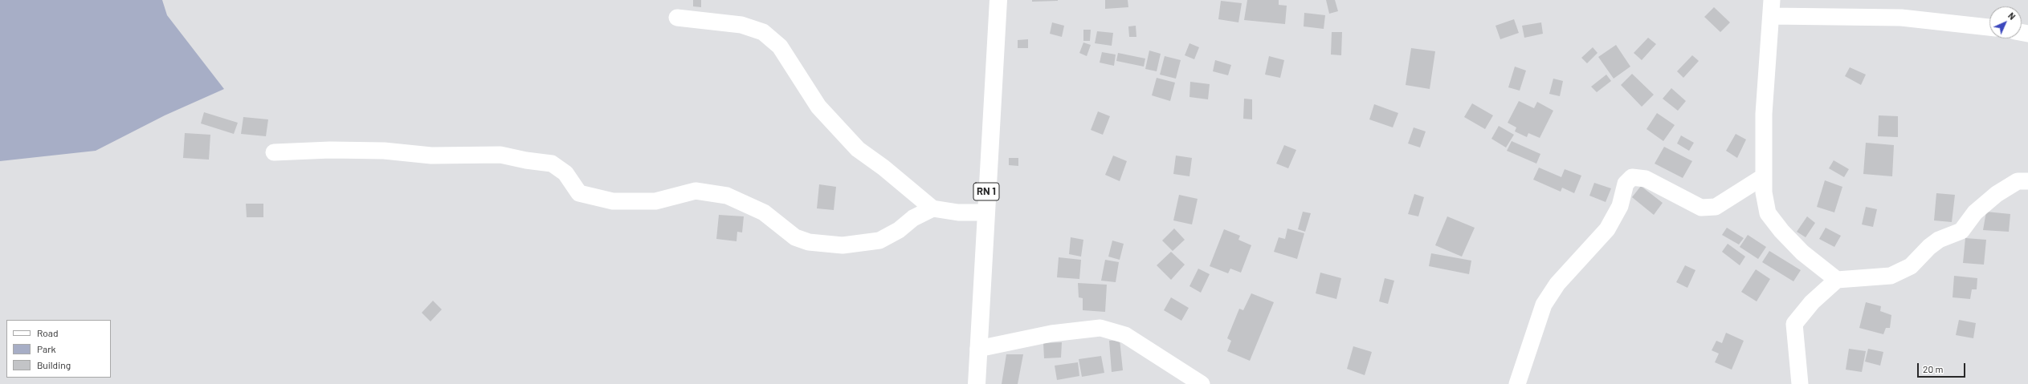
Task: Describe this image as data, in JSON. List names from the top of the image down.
{
  "streets": {
    "main road": ["RN 1"]
  },
  "legend": ["Road", "Park", "Building"],
  "scale_bar": "20 m",
  "north": "top right"
}
